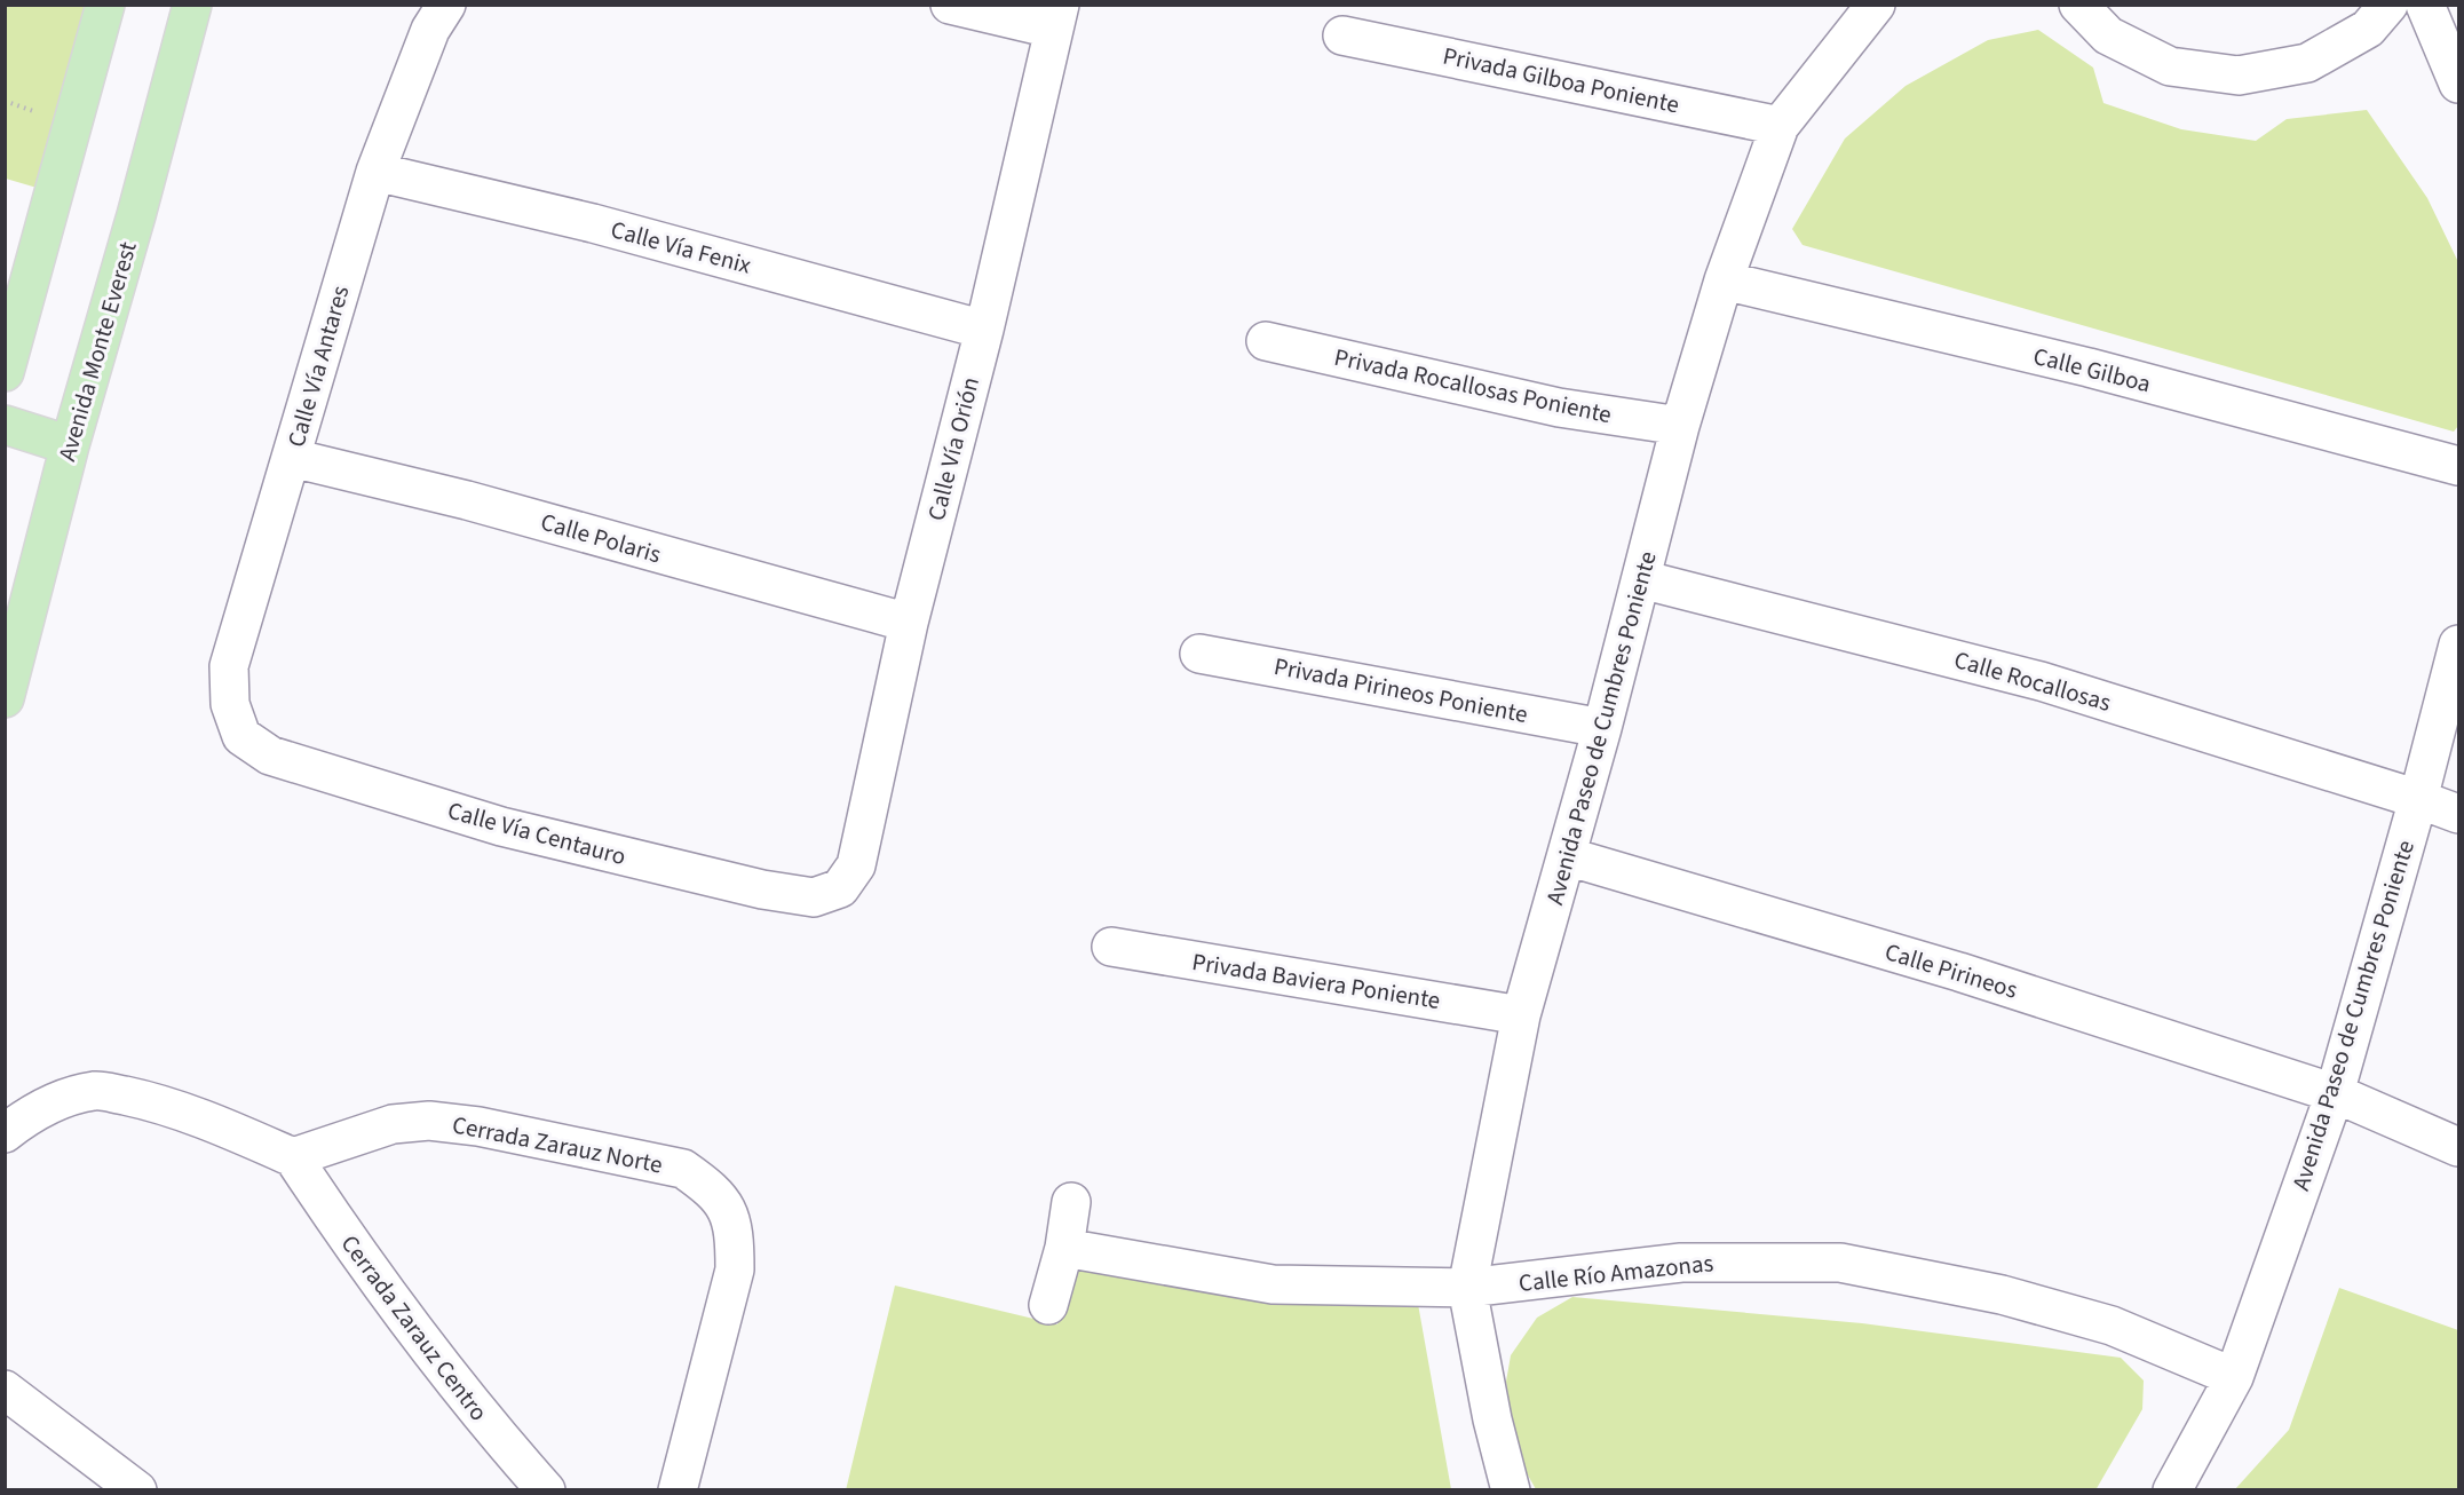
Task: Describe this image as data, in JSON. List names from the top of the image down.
{
  "streets": {
    "main road": ["Avenida Monte Everest"],
    "street": [
      "Privada Gilboa Poniente",
      "Calle Vía Fenix",
      "Calle Vía Antares",
      "Calle Gilboa",
      "Privada Rocallosas Poniente",
      "Calle Vía Orión",
      "Calle Polaris",
      "Calle Rocallosas",
      "Privada Pirineos Poniente",
      "Avenida Paseo de Cumbres Poniente",
      "Calle Vía Centauro",
      "Calle Pirineos",
      "Privada Baviera Poniente",
      "Cerrada Zarauz Norte",
      "Calle Río Amazonas",
      "Cerrada Zarauz Centro"
    ]
  },
  "crossings": [
    ["Privada Gilboa Poniente", "Avenida Paseo de Cumbres Poniente"],
    ["Calle Vía Fenix", "Calle Vía Antares"],
    ["Calle Vía Fenix", "Calle Vía Orión"],
    ["Calle Vía Antares", "Calle Polaris"],
    ["Calle Vía Antares", "Calle Vía Centauro"],
    ["Calle Gilboa", "Avenida Paseo de Cumbres Poniente"],
    ["Privada Rocallosas Poniente", "Avenida Paseo de Cumbres Poniente"],
    ["Calle Vía Orión", "Calle Polaris"],
    ["Calle Vía Orión", "Calle Vía Centauro"],
    ["Calle Rocallosas", "Avenida Paseo de Cumbres Poniente"],
    ["Privada Pirineos Poniente", "Avenida Paseo de Cumbres Poniente"],
    ["Avenida Paseo de Cumbres Poniente", "Calle Pirineos"],
    ["Avenida Paseo de Cumbres Poniente", "Privada Baviera Poniente"],
    ["Avenida Paseo de Cumbres Poniente", "Calle Río Amazonas"],
    ["Cerrada Zarauz Norte", "Cerrada Zarauz Centro"]
  ]
}
